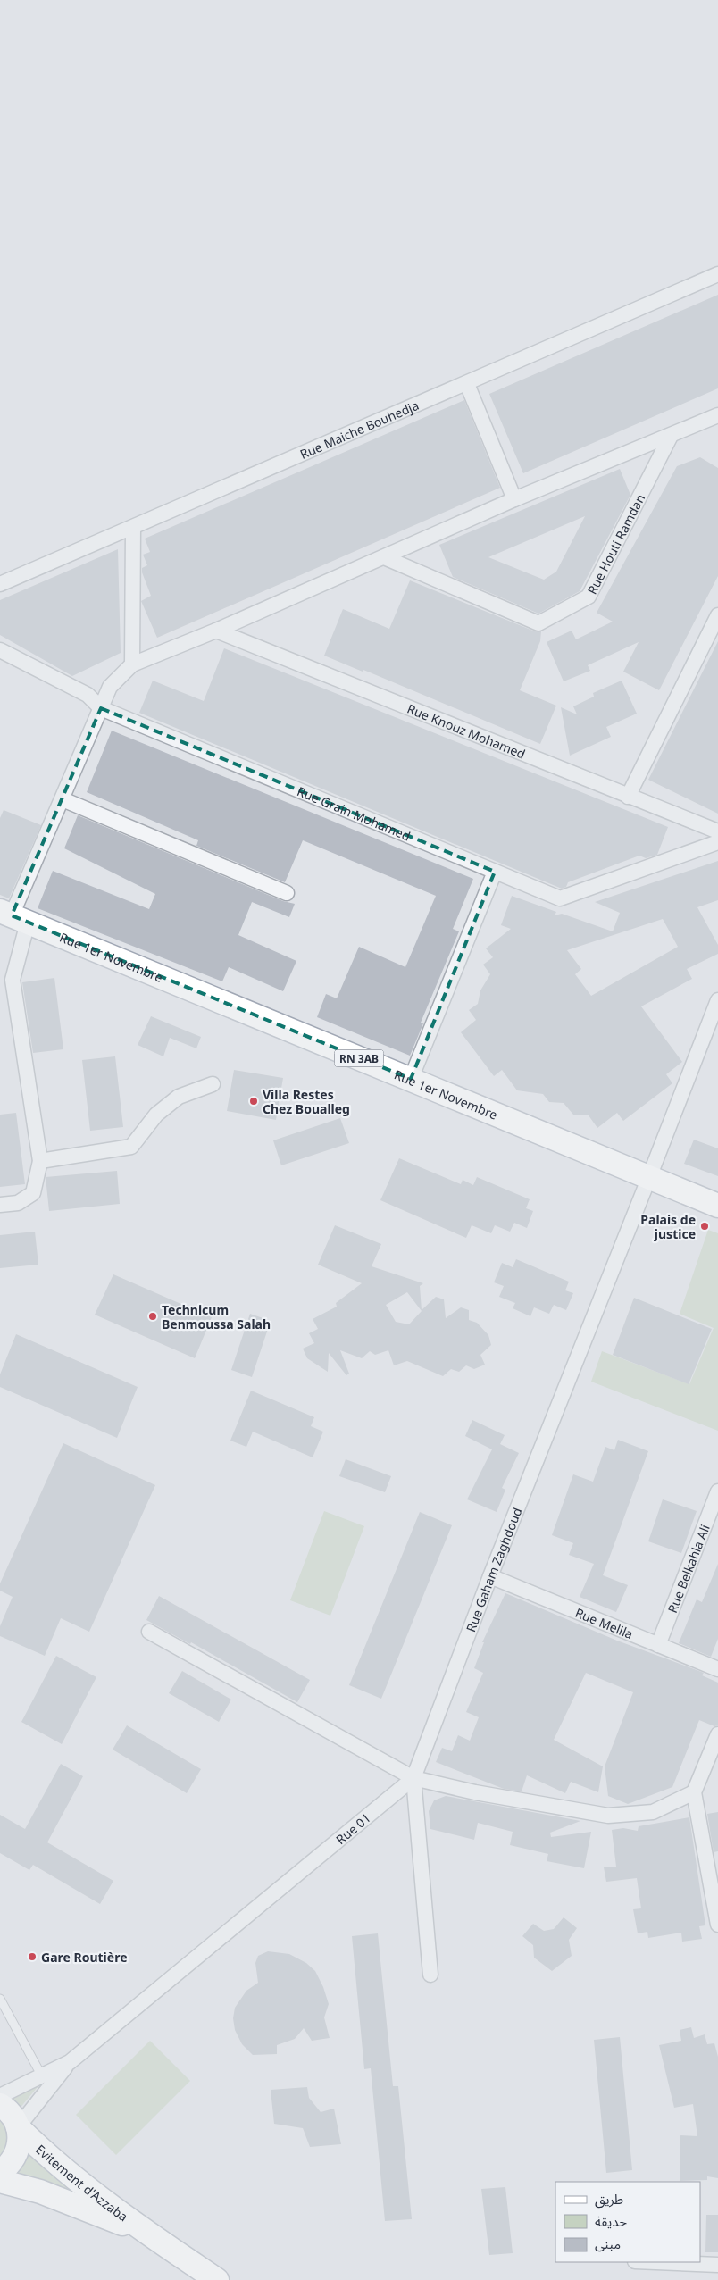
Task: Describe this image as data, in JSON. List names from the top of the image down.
{
  "streets": {
    "main road": ["Rue 1er Novembre", "RN 3AB", "Evitement d'Azzaba"],
    "street": [
      "Rue Maiche Bouhedja",
      "Rue Houti Ramdan",
      "Rue Knouz Mohamed",
      "Rue Grain Mohamed",
      "Rue Gaham Zaghdoud",
      "Rue Belkahla Ali",
      "Rue Melila",
      "Rue 01"
    ]
  },
  "crossings": [
    ["Rue 1er Novembre", "Rue Gaham Zaghdoud"],
    ["Rue Gaham Zaghdoud", "Rue Melila"],
    ["Rue Gaham Zaghdoud", "Rue 01"],
    ["Rue Belkahla Ali", "Rue Melila"]
  ],
  "places": [
    "Villa Restes Chez Boualleg",
    "Palais de justice",
    "Technicum Benmoussa Salah",
    "Gare Routière"
  ],
  "legend": ["طريق", "حديقة", "مبنى"]
}
